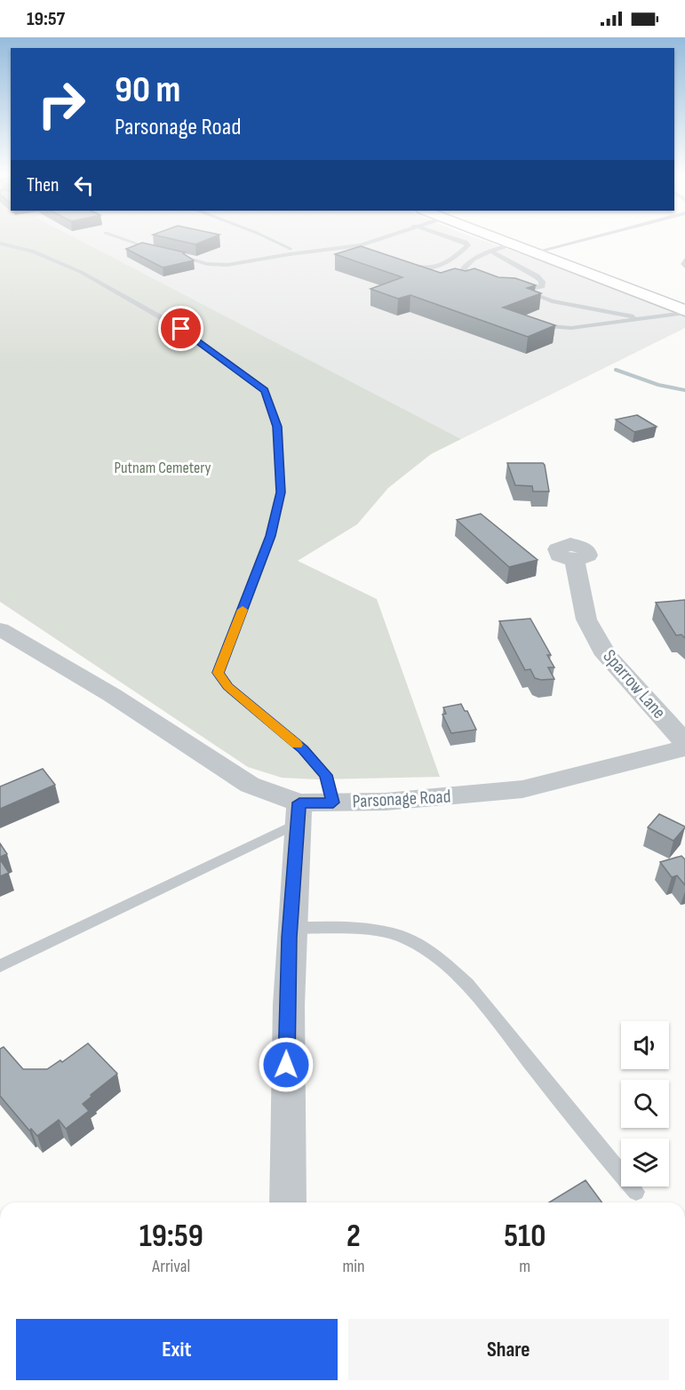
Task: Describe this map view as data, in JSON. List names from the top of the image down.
{
  "streets": {
    "street": ["Sparrow Lane", "Parsonage Road"]
  },
  "parks": ["Putnam Cemetery"],
  "page": {
    "status": "19:57",
    "turn": ["90 m", "Parsonage Road"],
    "then": "Then",
    "eta": [
      "19:59",
      "Arrival",
      "2",
      "min",
      "510",
      "m"
    ],
    "buttons": ["Exit", "Share"]
  }
}
